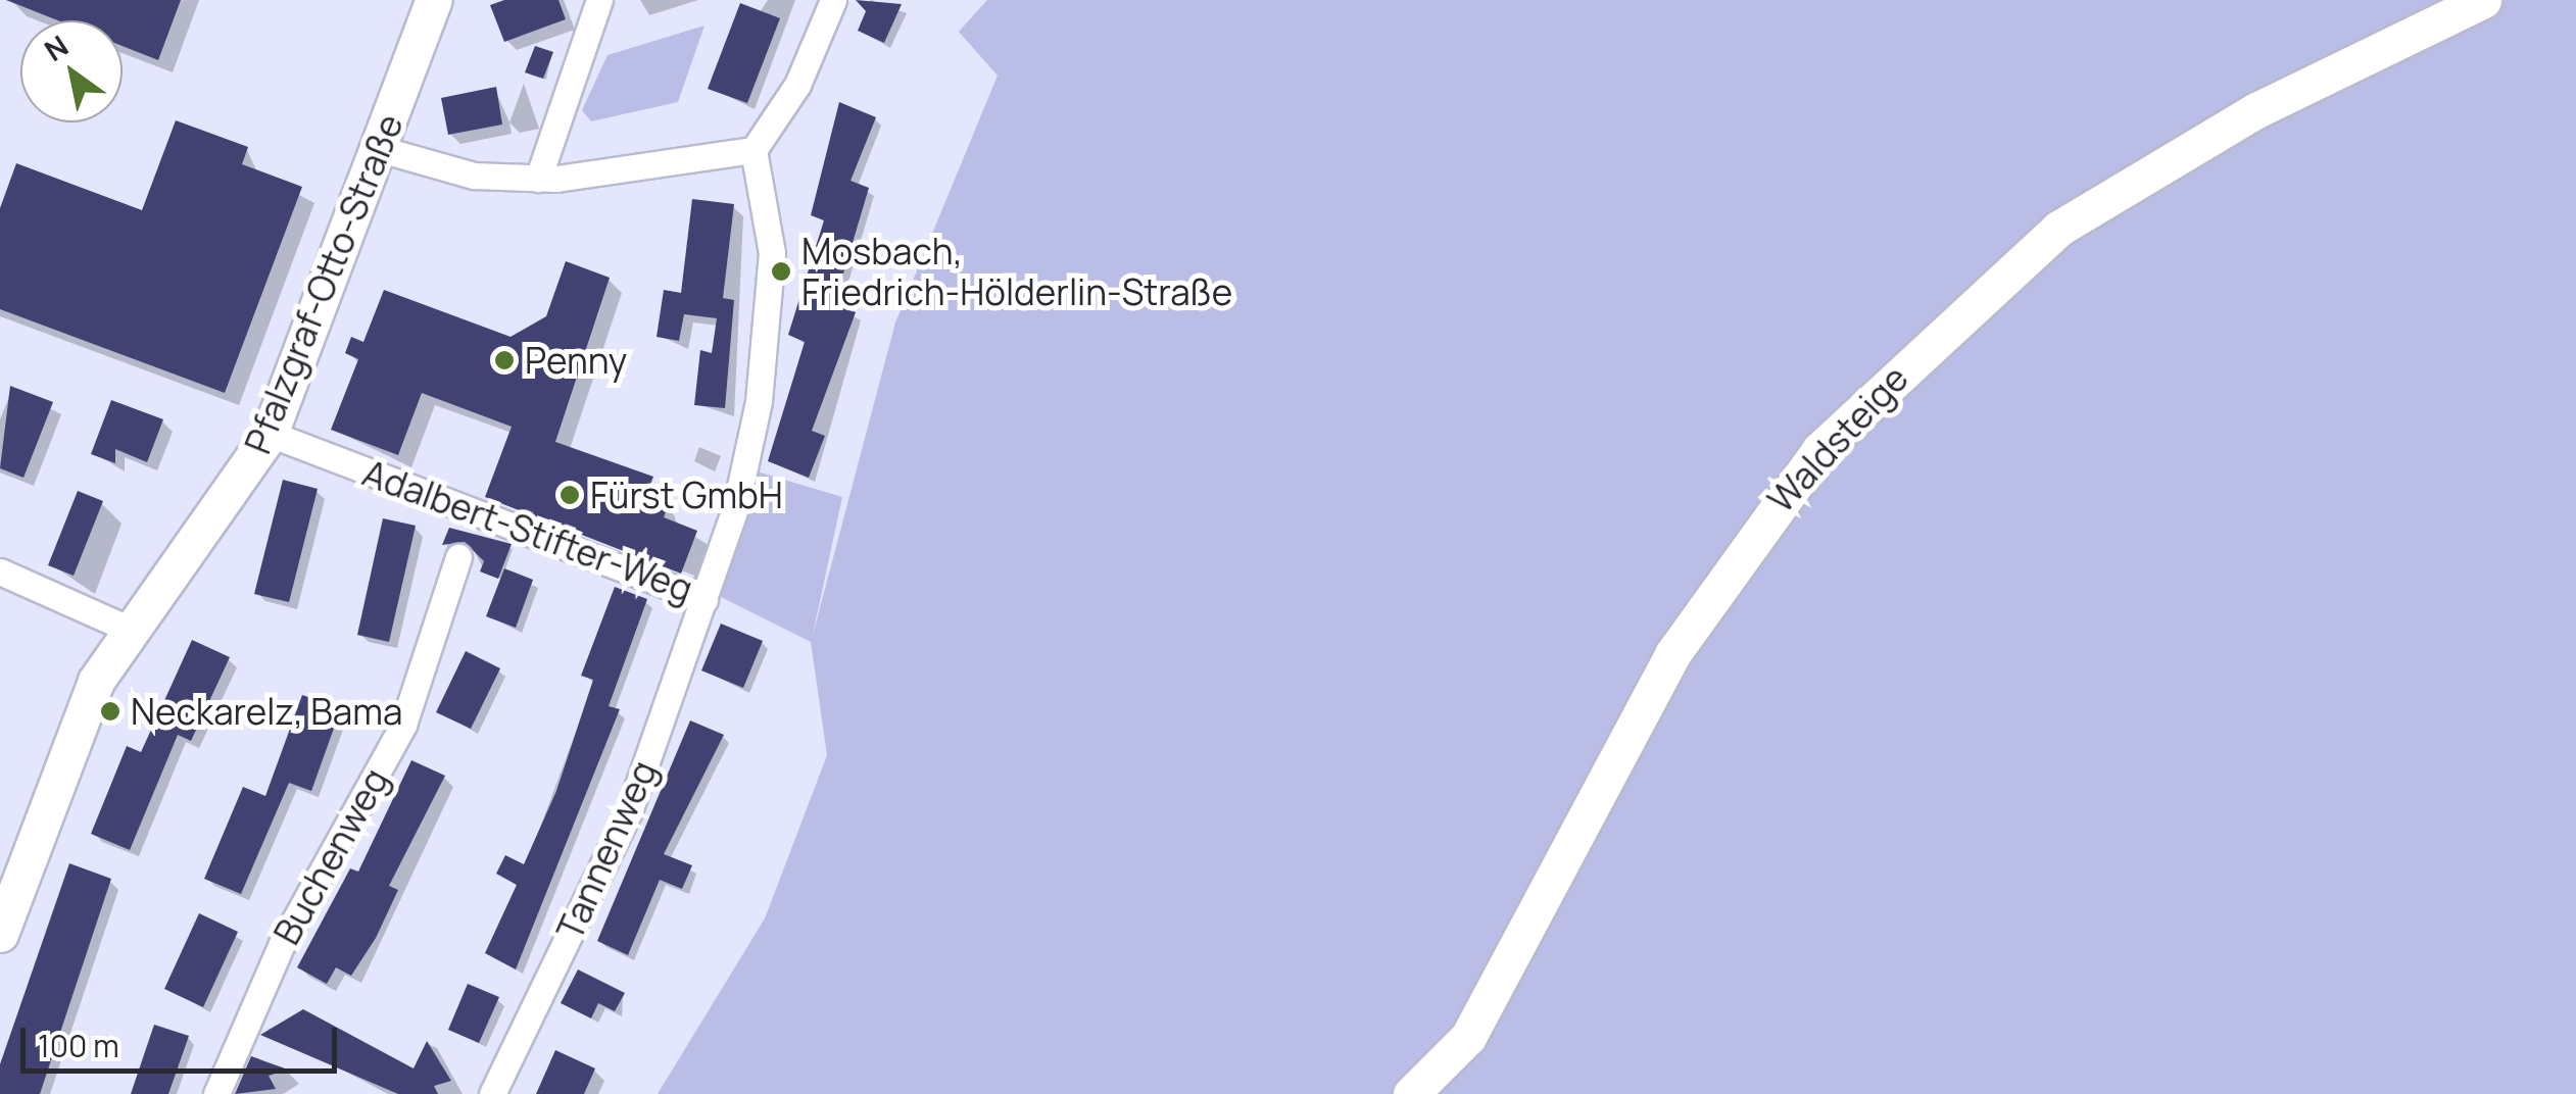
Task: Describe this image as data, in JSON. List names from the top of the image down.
{
  "streets": {
    "street": [
      "Pfalzgraf-Otto-Straße",
      "Waldsteige",
      "Adalbert-Stifter-Weg",
      "Tannenweg",
      "Buchenweg"
    ]
  },
  "crossings": [
    ["Pfalzgraf-Otto-Straße", "Adalbert-Stifter-Weg"],
    ["Adalbert-Stifter-Weg", "Tannenweg"]
  ],
  "places": [
    "Mosbach, Friedrich-Hölderlin-Straße",
    "Penny",
    "Fürst GmbH",
    "Neckarelz, Bama"
  ],
  "scale_bar": "100 m",
  "north": "top left"
}
